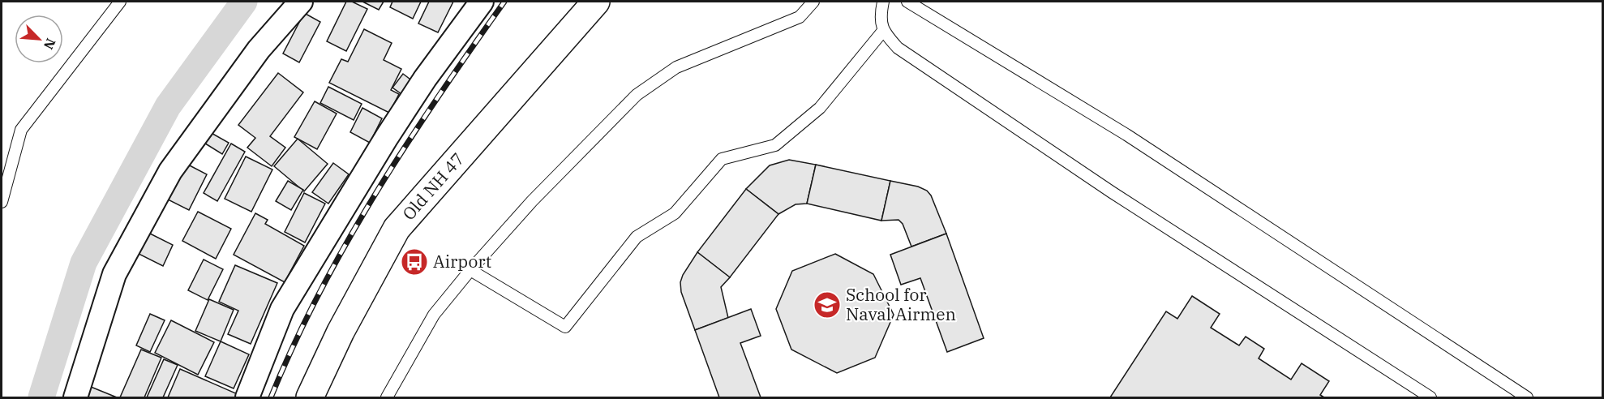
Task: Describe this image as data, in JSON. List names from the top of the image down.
{
  "streets": {
    "main road": ["Old NH 47"]
  },
  "places": {
    "bus stop": ["Airport"],
    "school or university": ["School for Naval Airmen"]
  },
  "north": "bottom right"
}
